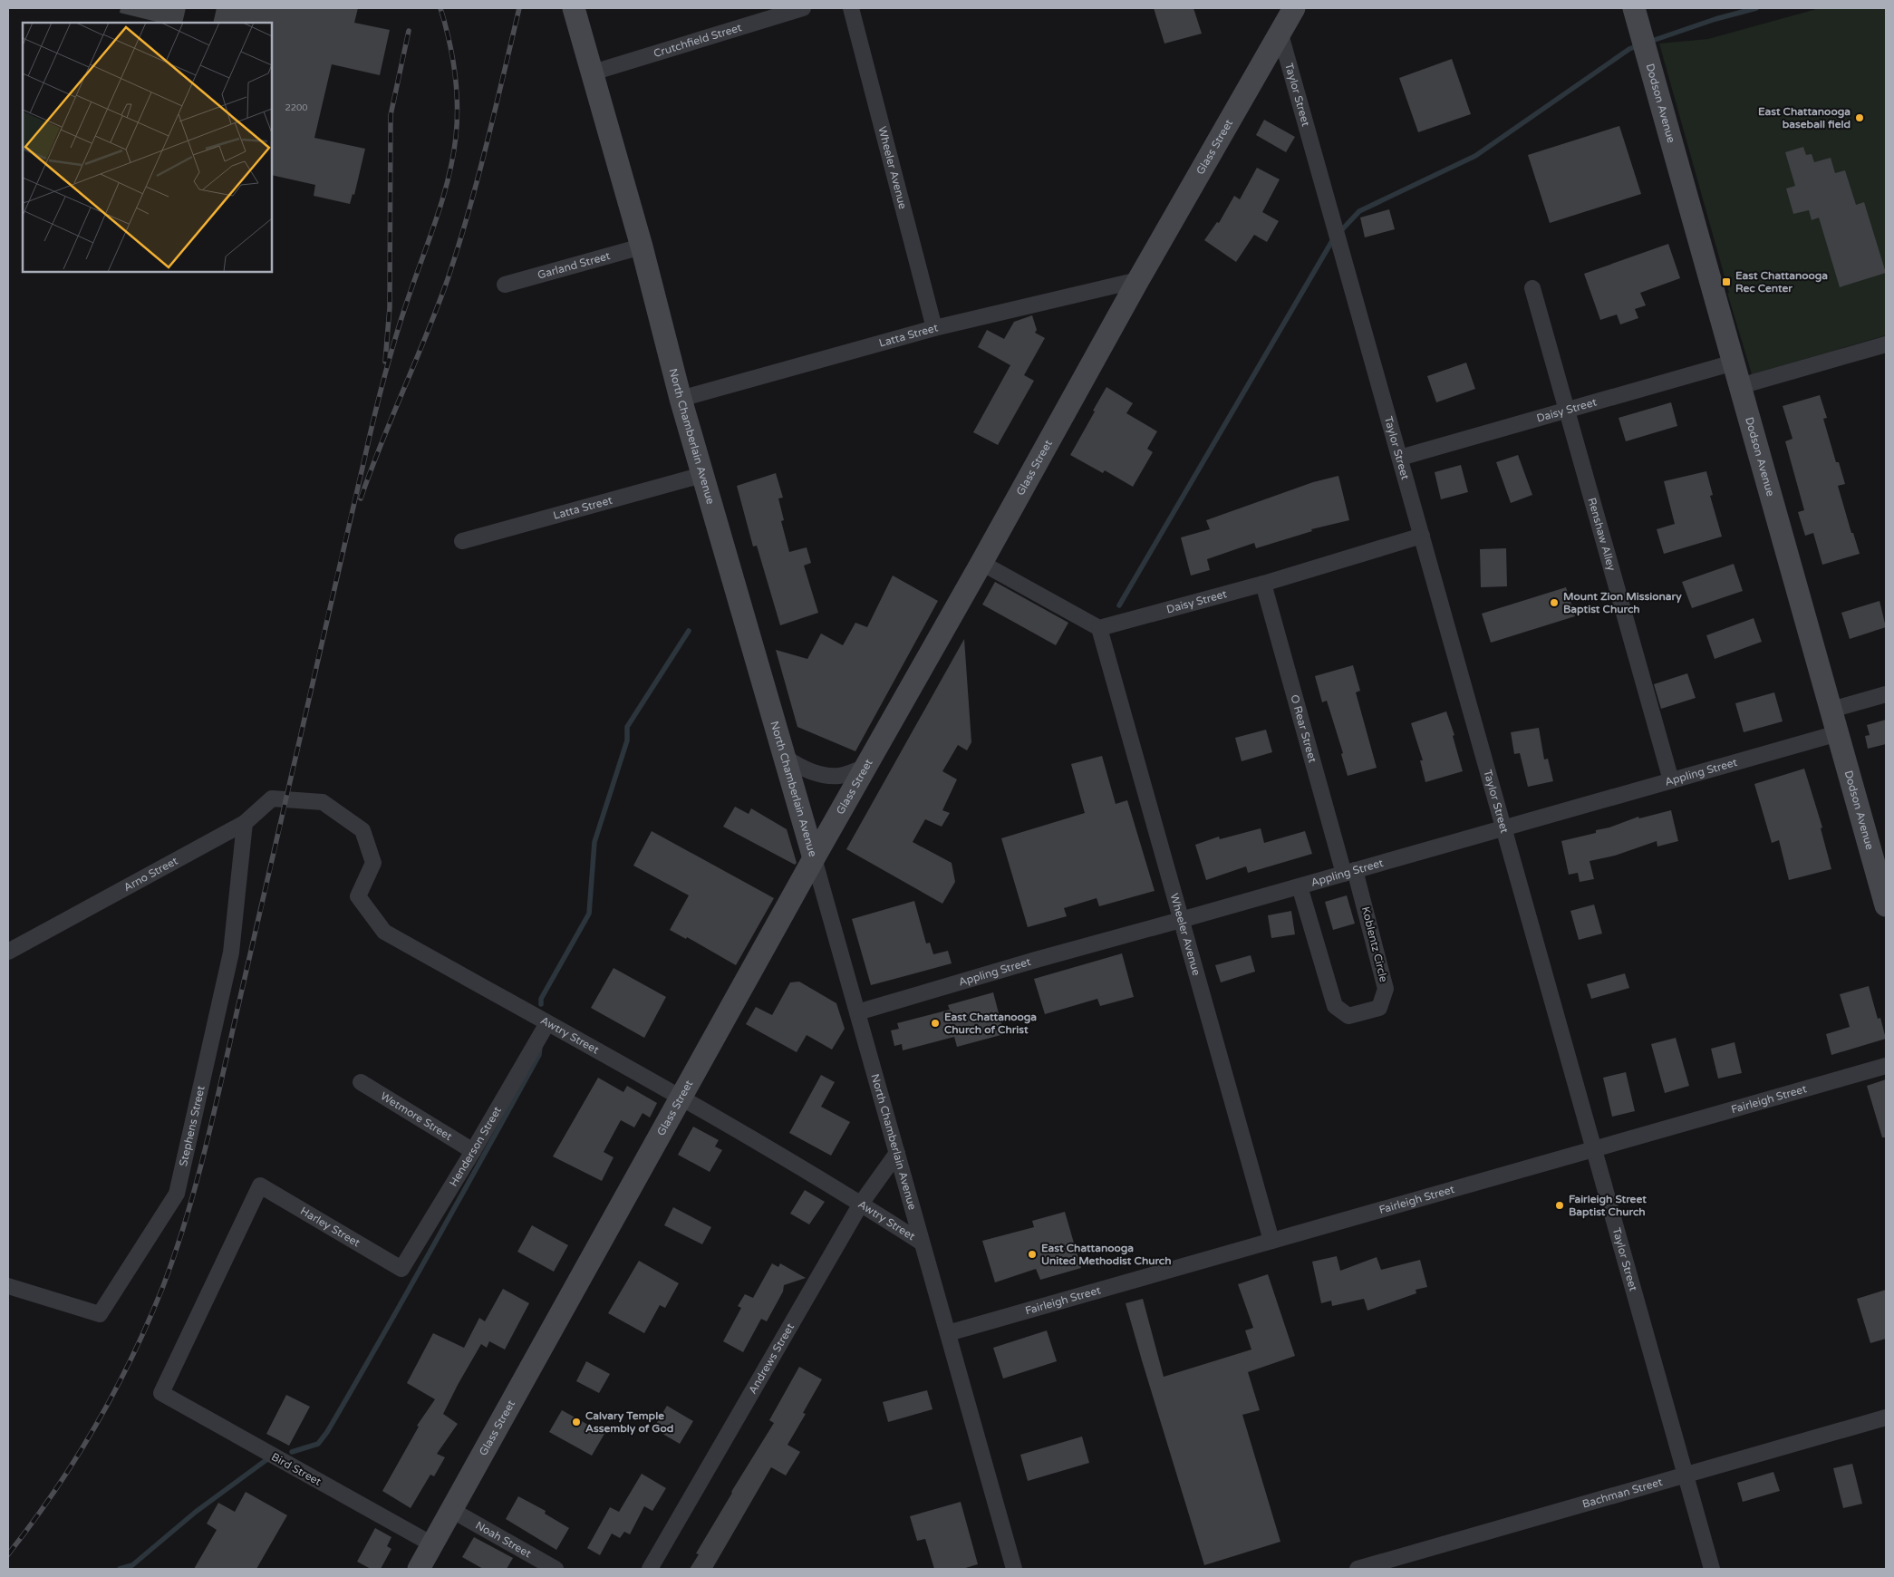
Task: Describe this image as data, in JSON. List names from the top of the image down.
{
  "streets": {
    "street": [
      "Crutchfield Street",
      "Taylor Street",
      "Dodson Avenue",
      "Glass Street",
      "Wheeler Avenue",
      "Garland Street",
      "Latta Street",
      "Daisy Street",
      "North Chamberlain Avenue",
      "Renshaw Alley",
      "O Rear Street",
      "Appling Street",
      "Arno Street",
      "Koblentz Circle",
      "Awtry Street",
      "Fairleigh Street",
      "Wetmore Street",
      "Stephens Street",
      "Henderson Street",
      "Harley Street",
      "Andrews Street",
      "Bird Street",
      "Bachman Street",
      "Noah Street"
    ]
  },
  "crossings": [
    ["Crutchfield Street", "North Chamberlain Avenue"],
    ["Taylor Street", "Glass Street"],
    ["Taylor Street", "Daisy Street"],
    ["Taylor Street", "Appling Street"],
    ["Taylor Street", "Fairleigh Street"],
    ["Taylor Street", "Bachman Street"],
    ["Dodson Avenue", "Daisy Street"],
    ["Dodson Avenue", "Appling Street"],
    ["Glass Street", "Latta Street"],
    ["Glass Street", "North Chamberlain Avenue"],
    ["Glass Street", "Awtry Street"],
    ["Glass Street", "Bird Street"],
    ["Glass Street", "Noah Street"],
    ["Wheeler Avenue", "Latta Street"],
    ["Wheeler Avenue", "Daisy Street"],
    ["Wheeler Avenue", "Appling Street"],
    ["Wheeler Avenue", "Fairleigh Street"],
    ["Garland Street", "North Chamberlain Avenue"],
    ["Latta Street", "North Chamberlain Avenue"],
    ["Daisy Street", "Renshaw Alley"],
    ["Daisy Street", "O Rear Street"],
    ["North Chamberlain Avenue", "Appling Street"],
    ["North Chamberlain Avenue", "Awtry Street"],
    ["North Chamberlain Avenue", "Fairleigh Street"],
    ["North Chamberlain Avenue", "Andrews Street"],
    ["Renshaw Alley", "Appling Street"],
    ["O Rear Street", "Appling Street"],
    ["O Rear Street", "Koblentz Circle"],
    ["Appling Street", "Koblentz Circle"],
    ["Arno Street", "Awtry Street"],
    ["Arno Street", "Stephens Street"],
    ["Awtry Street", "Henderson Street"],
    ["Awtry Street", "Andrews Street"],
    ["Wetmore Street", "Henderson Street"],
    ["Henderson Street", "Harley Street"],
    ["Harley Street", "Bird Street"]
  ],
  "places": {
    "other": [
      "East Chattanooga baseball field",
      "Mount Zion Missionary Baptist Church",
      "East Chattanooga Church of Christ",
      "Fairleigh Street Baptist Church",
      "East Chattanooga United Methodist Church",
      "Calvary Temple Assembly of God"
    ],
    "transit": ["East Chattanooga Rec Center"]
  },
  "house_numbers": ["2200"]
}
